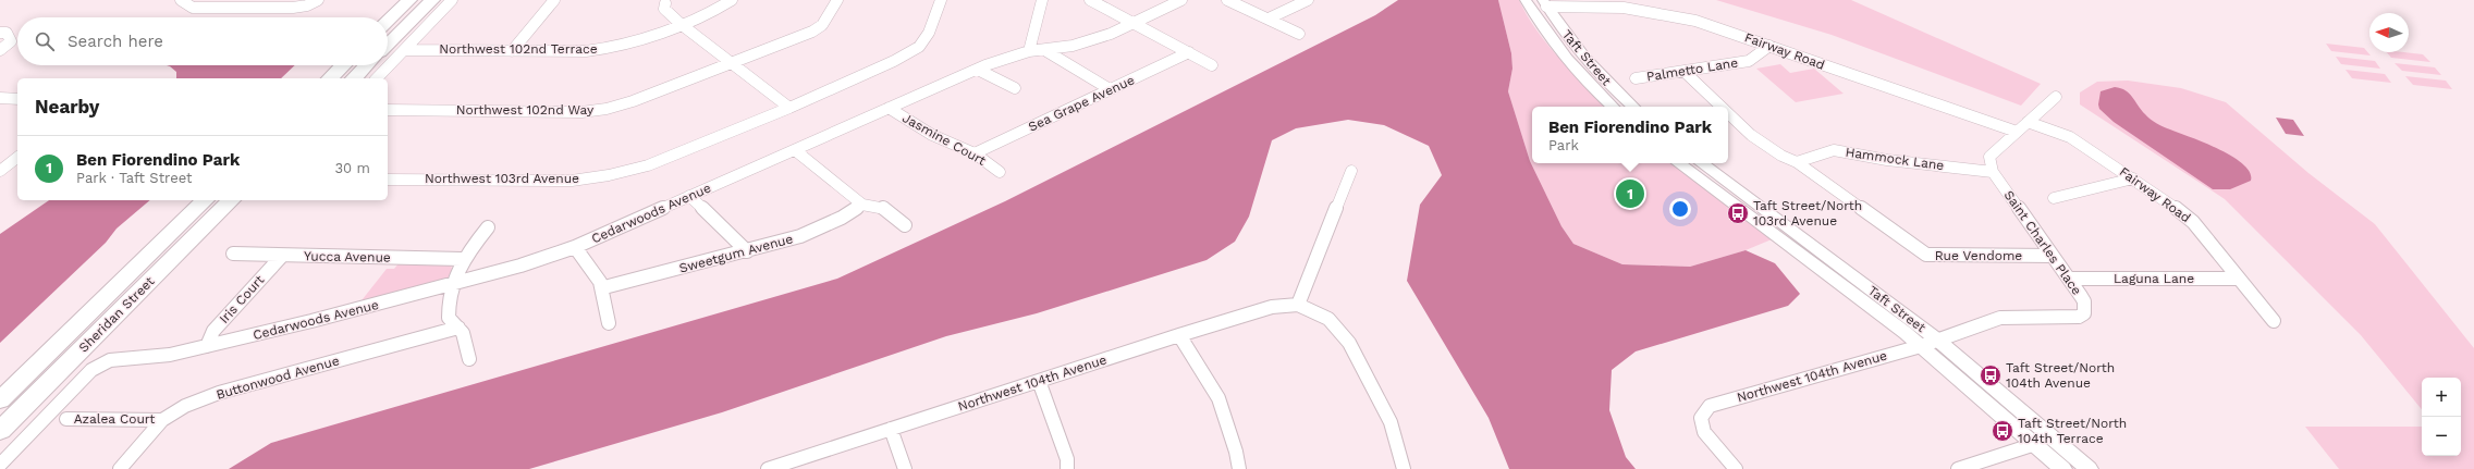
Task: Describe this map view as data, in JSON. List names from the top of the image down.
{
  "streets": {
    "main road": ["Sheridan Street"],
    "street": [
      "Northwest 102nd Terrace",
      "Fairway Road",
      "Taft Street",
      "Palmetto Lane",
      "Sea Grape Avenue",
      "Northwest 102nd Way",
      "Jasmine Court",
      "Hammock Lane",
      "Northwest 103rd Avenue",
      "Cedarwoods Avenue",
      "Saint Charles Place",
      "Sweetgum Avenue",
      "Rue Vendome",
      "Yucca Avenue",
      "Laguna Lane",
      "Iris Court",
      "Northwest 104th Avenue",
      "Buttonwood Avenue",
      "Azalea Court"
    ]
  },
  "crossings": [
    ["Fairway Road", "Taft Street"],
    ["Fairway Road", "Palmetto Lane"],
    ["Fairway Road", "Laguna Lane"],
    ["Taft Street", "Saint Charles Place"],
    ["Taft Street", "Northwest 104th Avenue"],
    ["Palmetto Lane", "Rue Vendome"],
    ["Sea Grape Avenue", "Jasmine Court"],
    ["Jasmine Court", "Cedarwoods Avenue"],
    ["Hammock Lane", "Saint Charles Place"],
    ["Hammock Lane", "Rue Vendome"],
    ["Cedarwoods Avenue", "Iris Court"],
    ["Saint Charles Place", "Rue Vendome"],
    ["Saint Charles Place", "Laguna Lane"],
    ["Saint Charles Place", "Northwest 104th Avenue"],
    ["Yucca Avenue", "Iris Court"],
    ["Buttonwood Avenue", "Azalea Court"]
  ],
  "places": {
    "bus stop": ["Taft Street/North 103rd Avenue", "Taft Street/North 104th Avenue", "Taft Street/North 104th Terrace"]
  },
  "north": "left",
  "page": {
    "search": "Search here",
    "heading": "Nearby",
    "popup": ["Ben Fiorendino Park", "Park"],
    "list": [
      {
        "mark": "1",
        "name": "Ben Fiorendino Park",
        "note": "Park · Taft Street",
        "value": "30 m"
      }
    ],
    "pins": "1",
    "map_buttons": ["+", "−"]
  }
}
